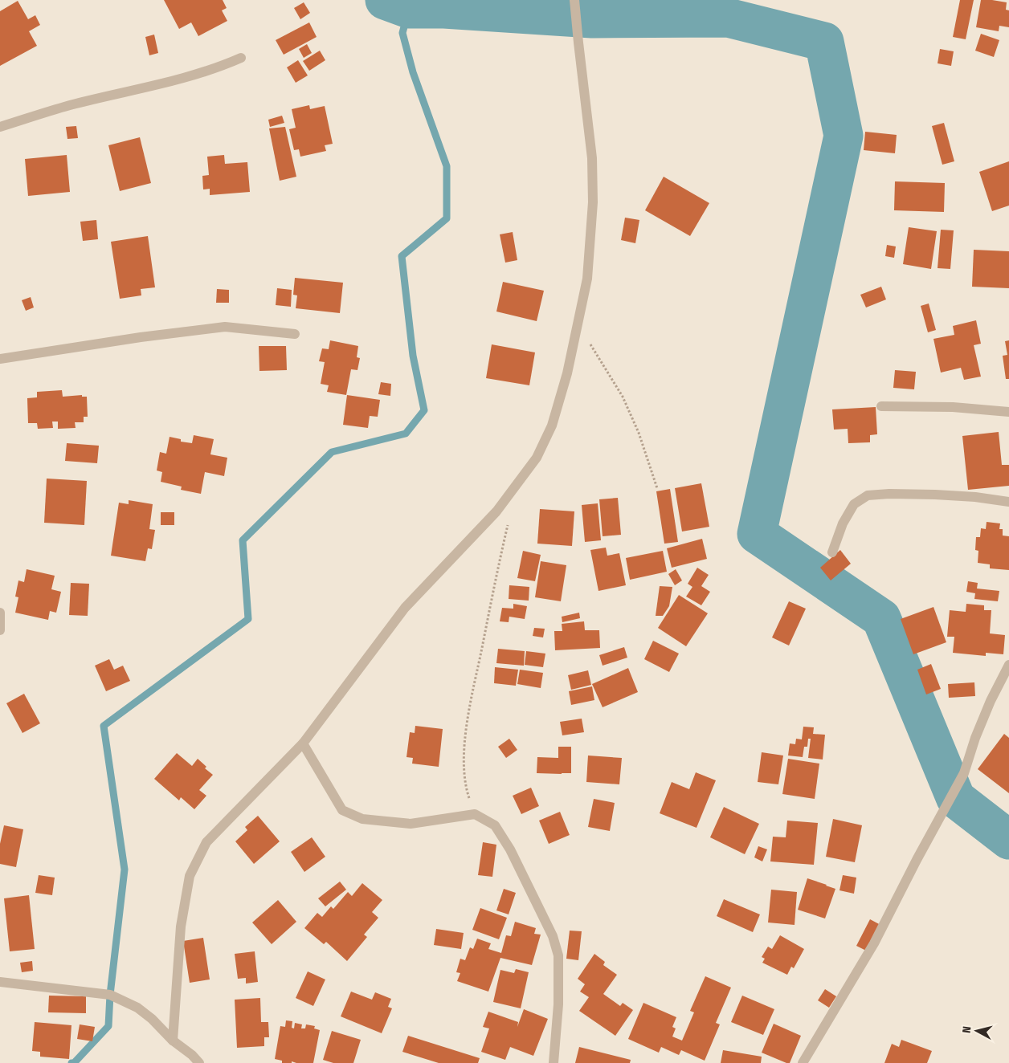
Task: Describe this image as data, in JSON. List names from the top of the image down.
{
  "north": "left"
}
